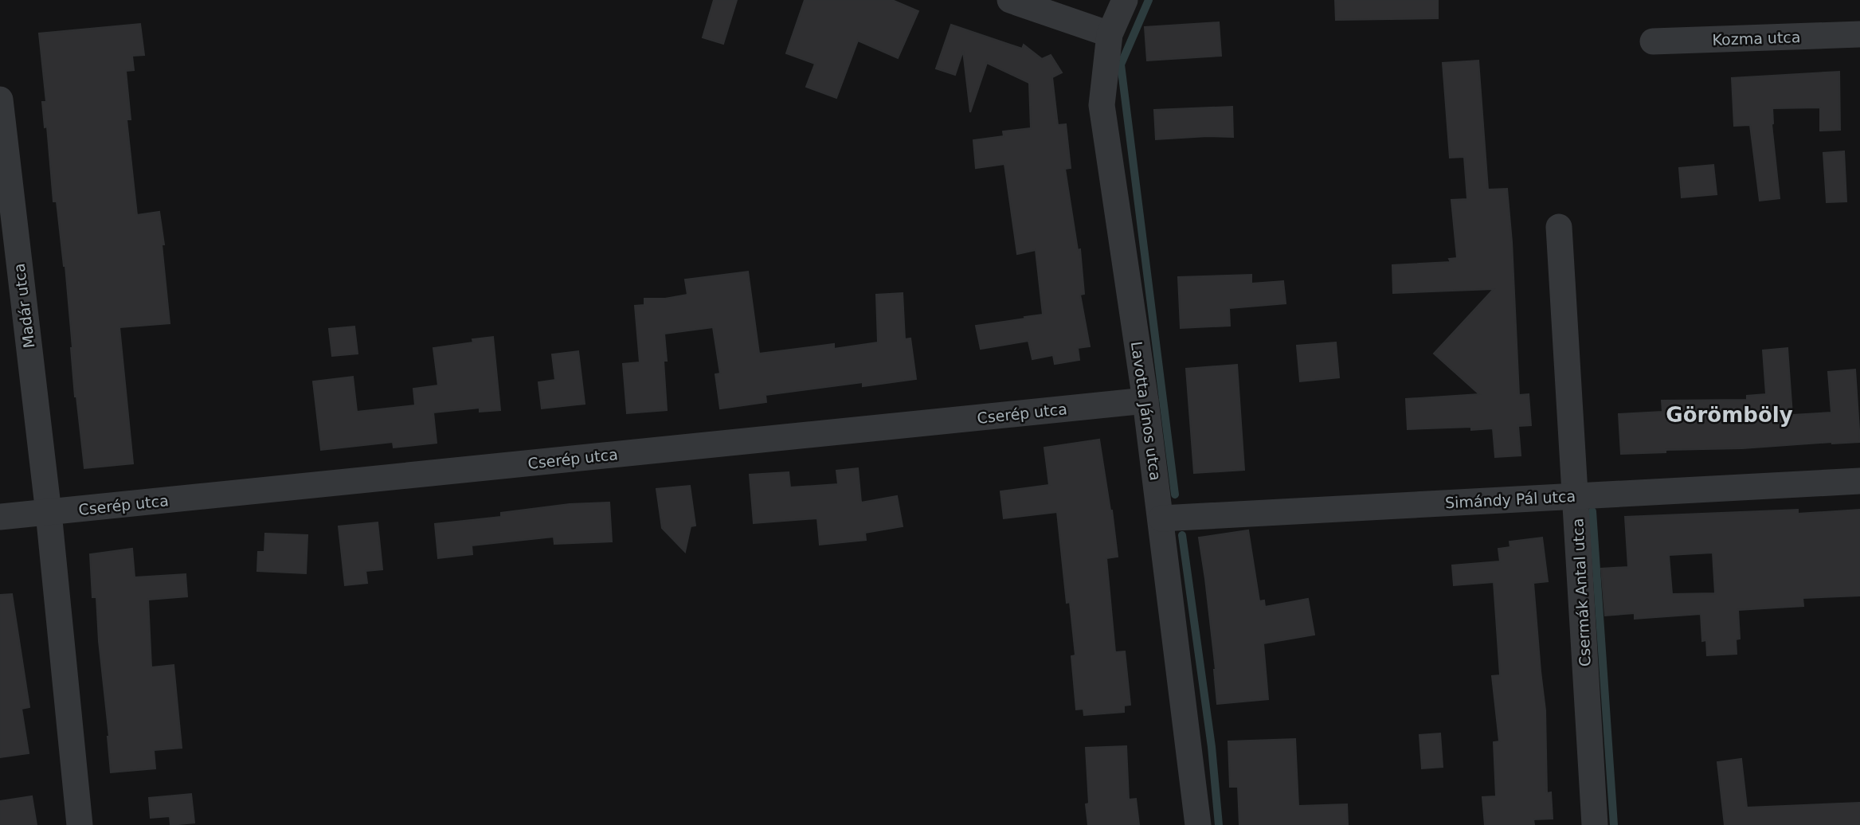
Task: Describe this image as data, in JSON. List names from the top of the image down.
{
  "streets": {
    "street": [
      "Kozma utca",
      "Madár utca",
      "Lavotta János utca",
      "Cserép utca",
      "Simándy Pál utca",
      "Csermák Antal utca"
    ]
  },
  "crossings": [
    ["Madár utca", "Cserép utca"],
    ["Lavotta János utca", "Cserép utca"],
    ["Lavotta János utca", "Simándy Pál utca"],
    ["Simándy Pál utca", "Csermák Antal utca"]
  ],
  "districts": ["Görömböly"]
}
